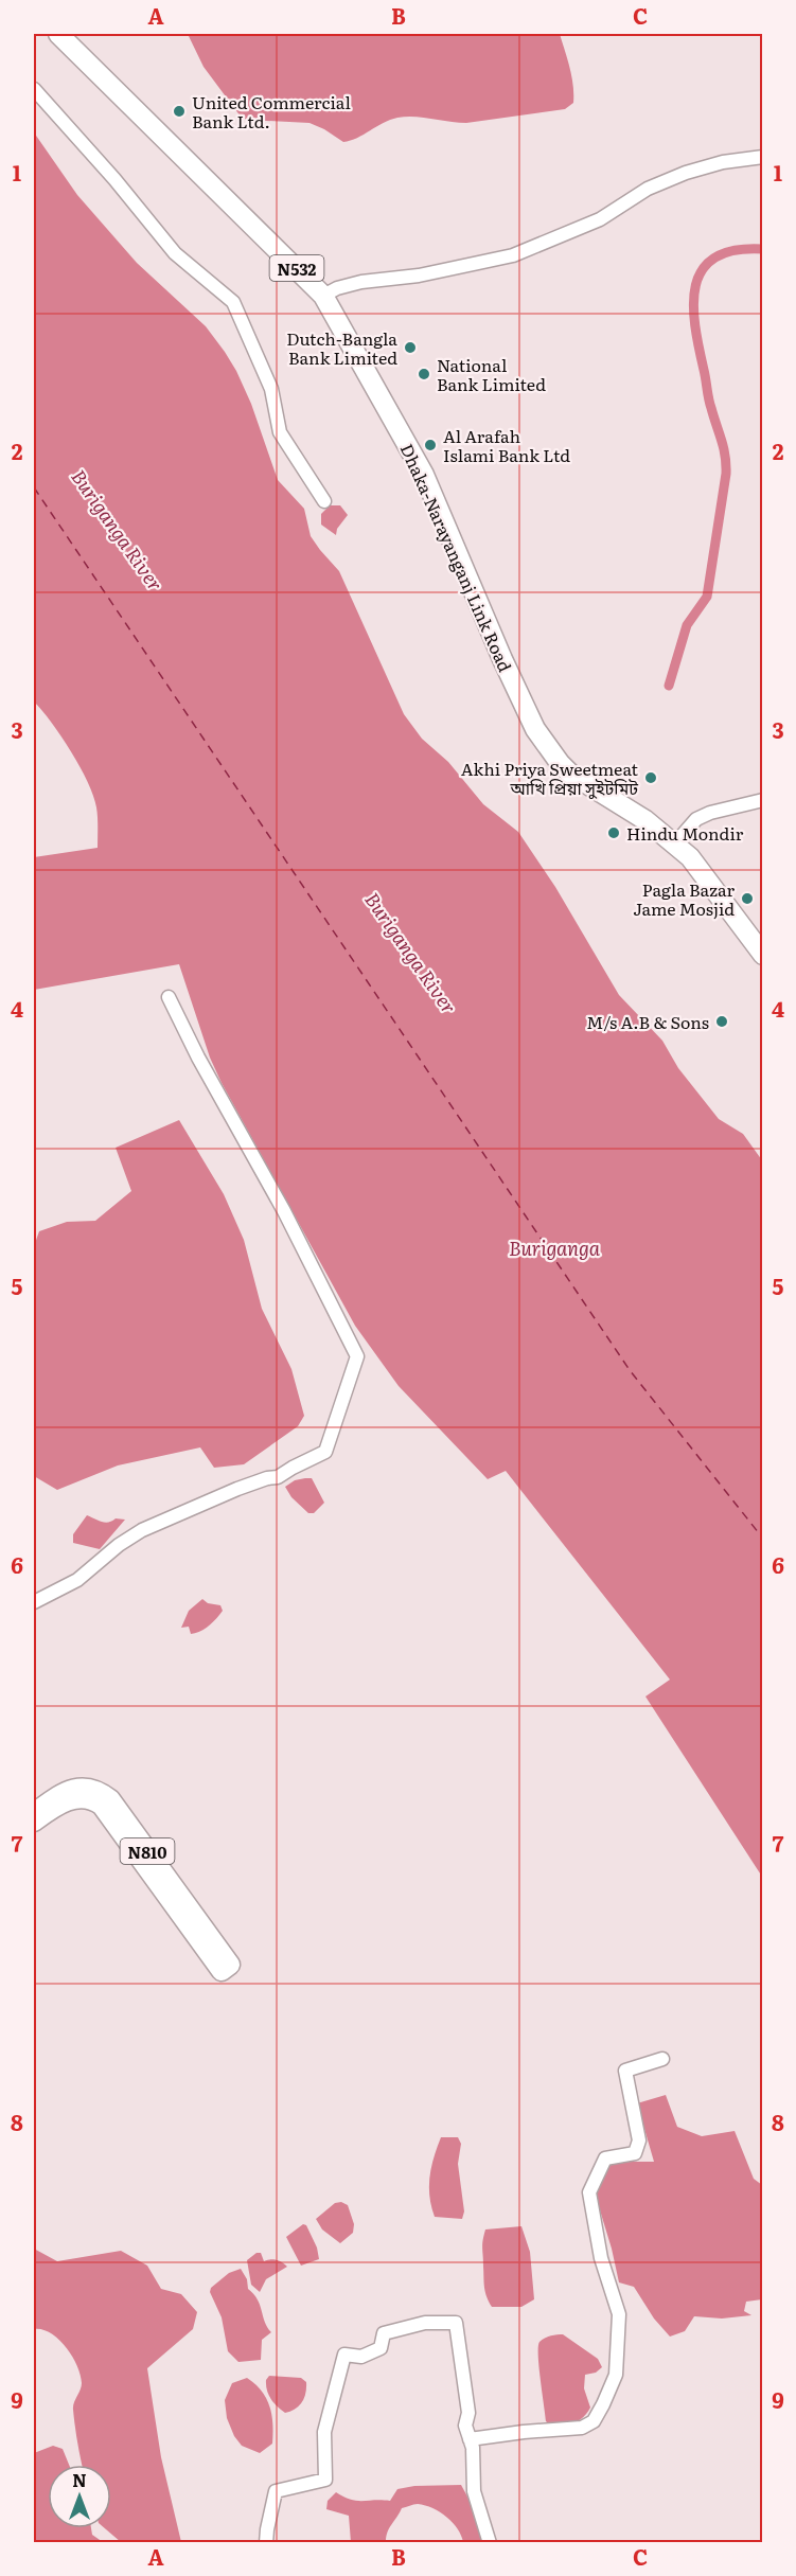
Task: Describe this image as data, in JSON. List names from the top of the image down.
{
  "streets": {
    "highway": ["N532", "Dhaka-Narayanganj Link Road", "N810"]
  },
  "water": ["Buriganga River", "Buriganga"],
  "places": [
    "United Commercial Bank Ltd.",
    "Dutch-Bangla Bank Limited",
    "National Bank Limited",
    "Al Arafah Islami Bank Ltd",
    "Akhi Priya Sweetmeat আখি প্রিয়া সুইটমিট",
    "Hindu Mondir",
    "Pagla Bazar Jame Mosjid",
    "M/s A.B & Sons"
  ],
  "north": "top",
  "grid": {
    "columns": ["A", "B", "C"],
    "rows": [
      "1",
      "2",
      "3",
      "4",
      "5",
      "6",
      "7",
      "8",
      "9"
    ]
  }
}
